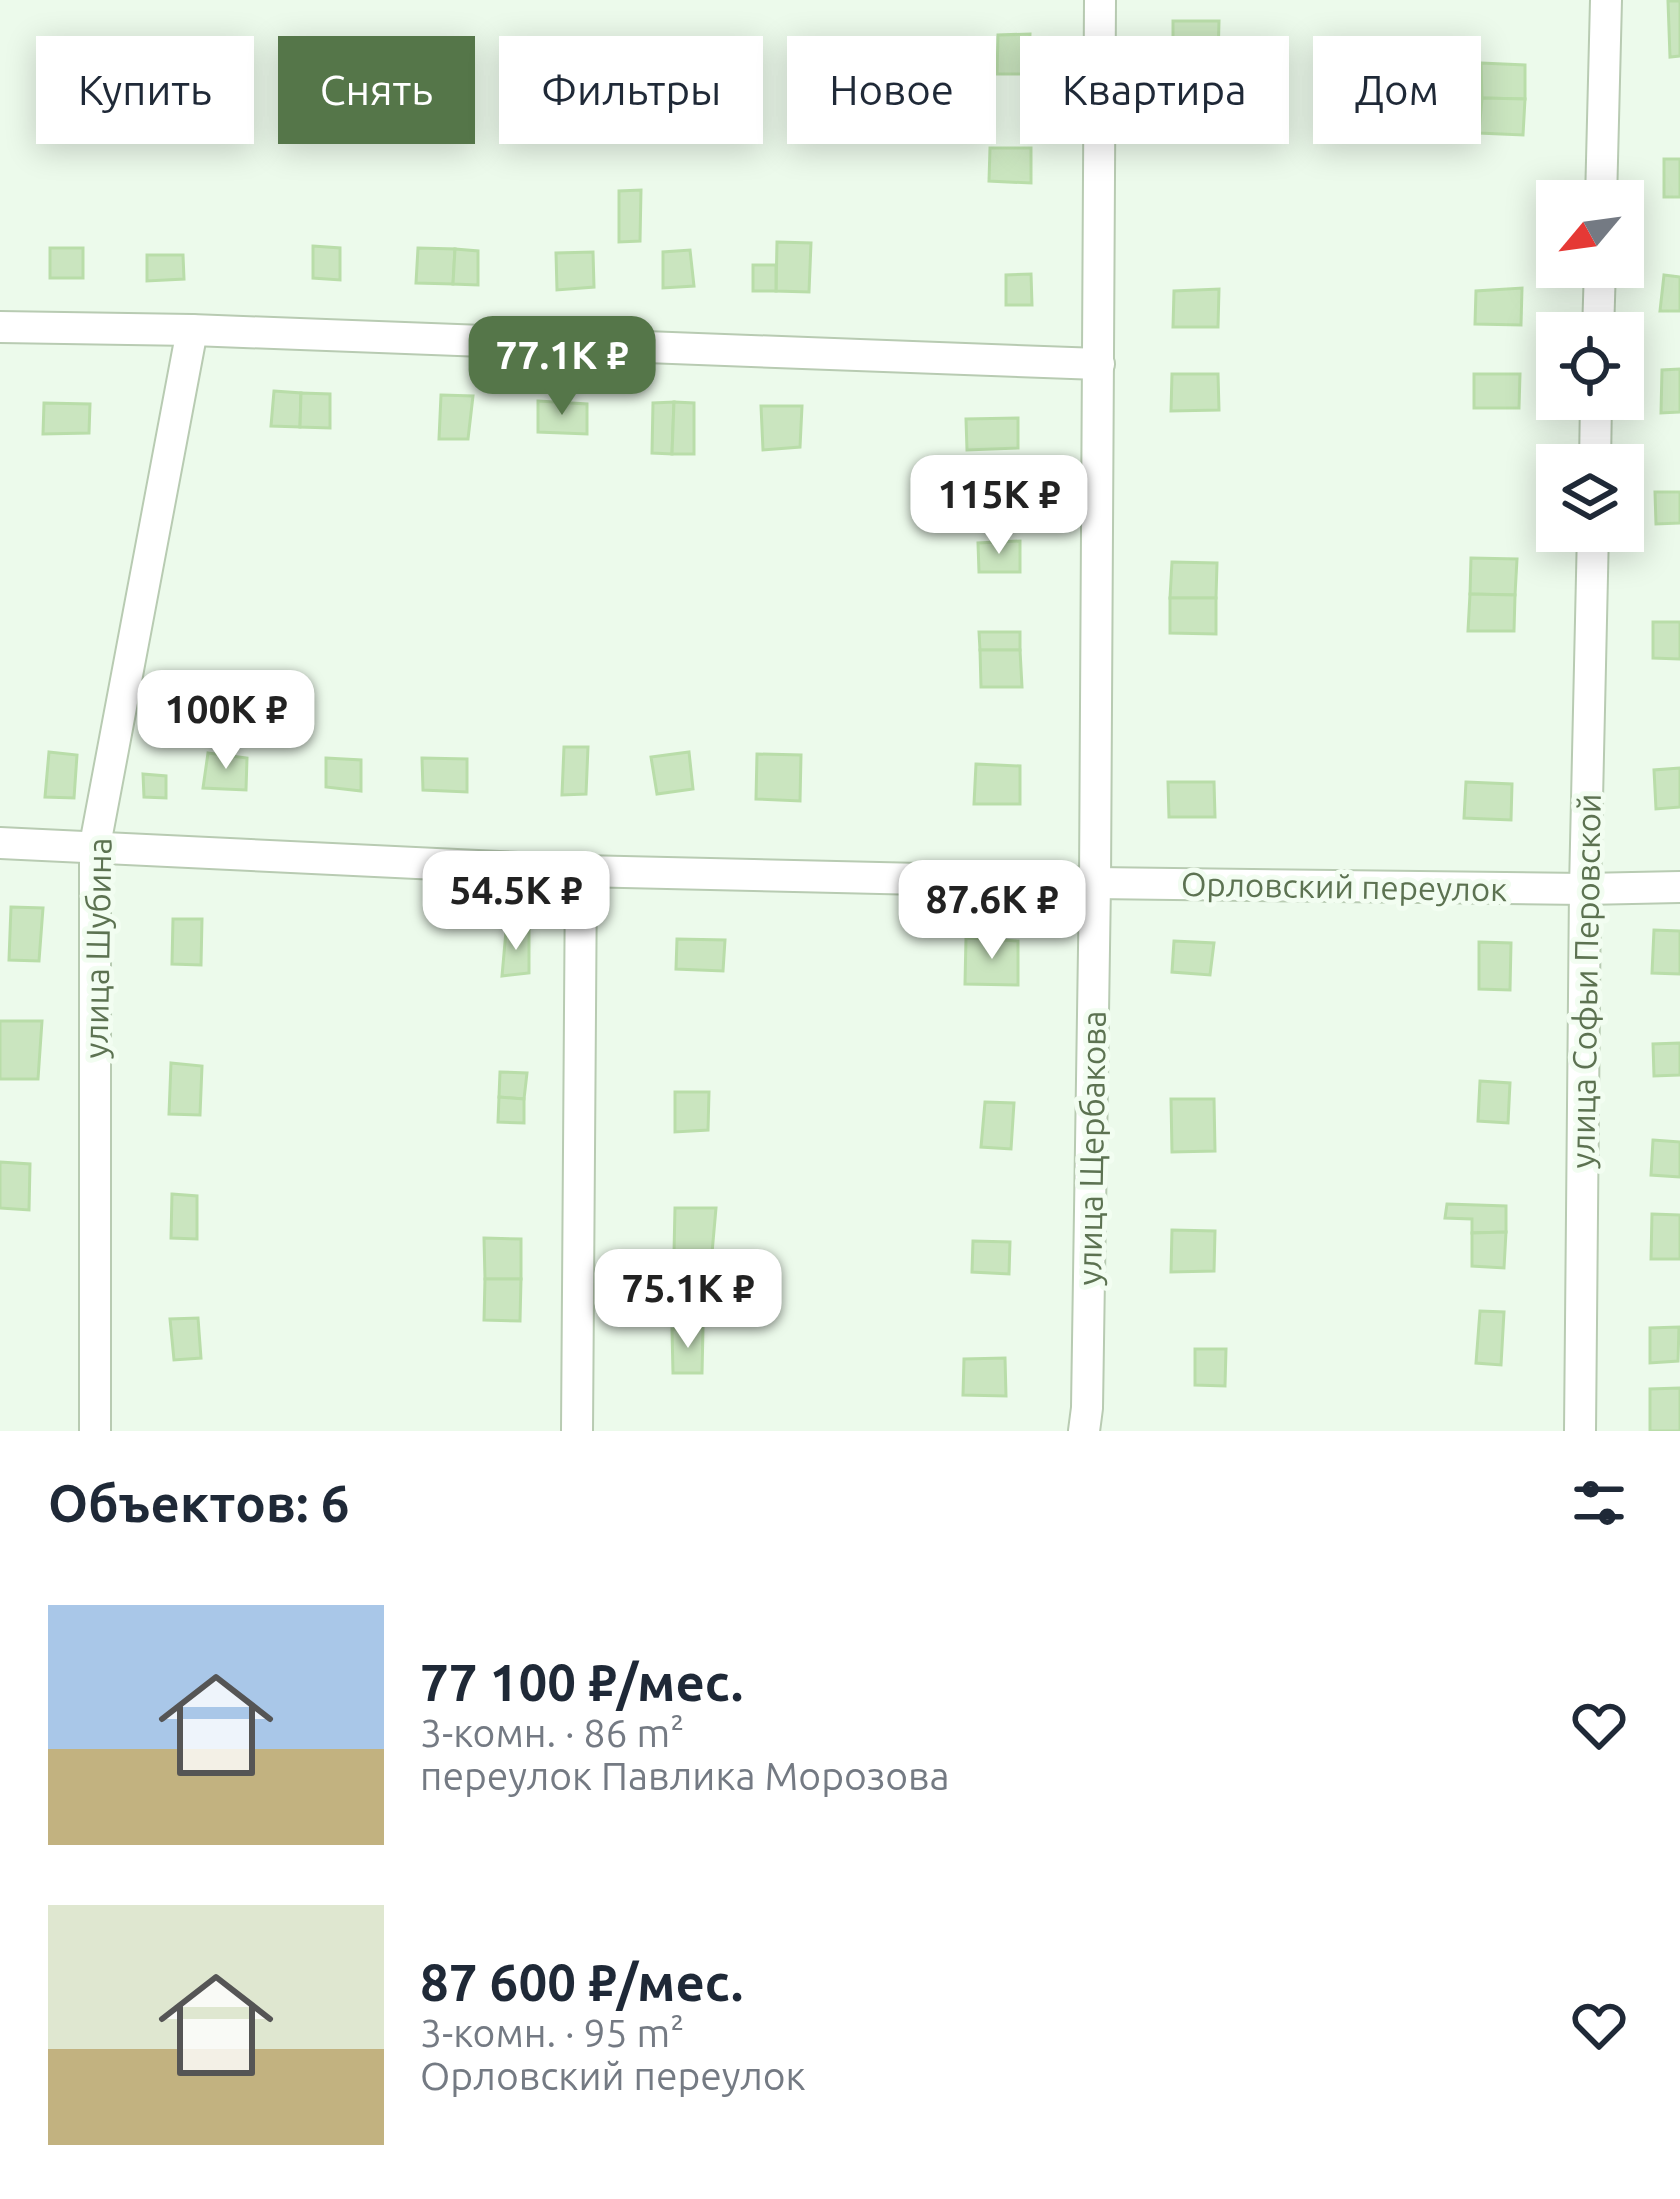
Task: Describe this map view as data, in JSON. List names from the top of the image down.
{
  "streets": {
    "street": [
      "Орловский переулок",
      "улица Шубина",
      "улица Софьи Перовской",
      "улица Щербакова"
    ]
  },
  "crossings": [
    ["Орловский переулок", "улица Шубина"],
    ["Орловский переулок", "улица Софьи Перовской"],
    ["Орловский переулок", "улица Щербакова"]
  ],
  "north": "bottom left",
  "page": {
    "chip": [
      "Купить",
      "Снять",
      "Фильтры",
      "Новое",
      "Квартира",
      "Дом"
    ],
    "price": [
      "77.1K ₽",
      "115K ₽",
      "100K ₽",
      "54.5K ₽",
      "87.6K ₽",
      "75.1K ₽"
    ],
    "heading": "Объектов: 6",
    "list": [
      {
        "name": "77 100 ₽/мес.",
        "note": "3-комн. · 86 m² · переулок Павлика Морозова"
      },
      {
        "name": "87 600 ₽/мес.",
        "note": "3-комн. · 95 m² · Орловский переулок"
      }
    ]
  }
}
